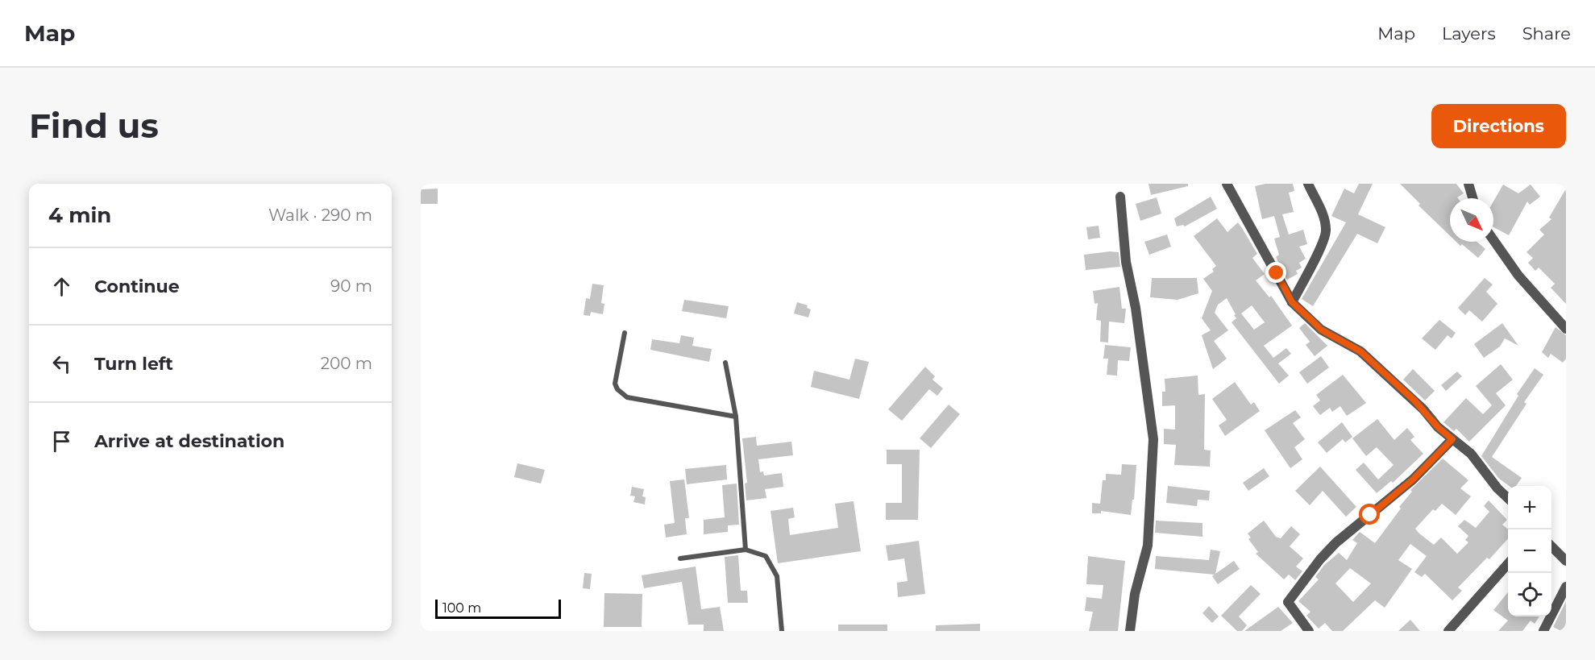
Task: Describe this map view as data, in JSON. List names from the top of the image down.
{
  "scale_bar": "100 m",
  "north": "bottom right",
  "page": {
    "header": "Map",
    "nav": ["Map", "Layers", "Share"],
    "buttons": "Directions",
    "title": "Find us",
    "heading": ["4 min", "Walk · 290 m"],
    "list": [
      ["Continue", "90 m"],
      ["Turn left", "200 m"],
      "Arrive at destination"
    ],
    "map_buttons": ["+", "−"],
    "scale": "100 m"
  }
}
